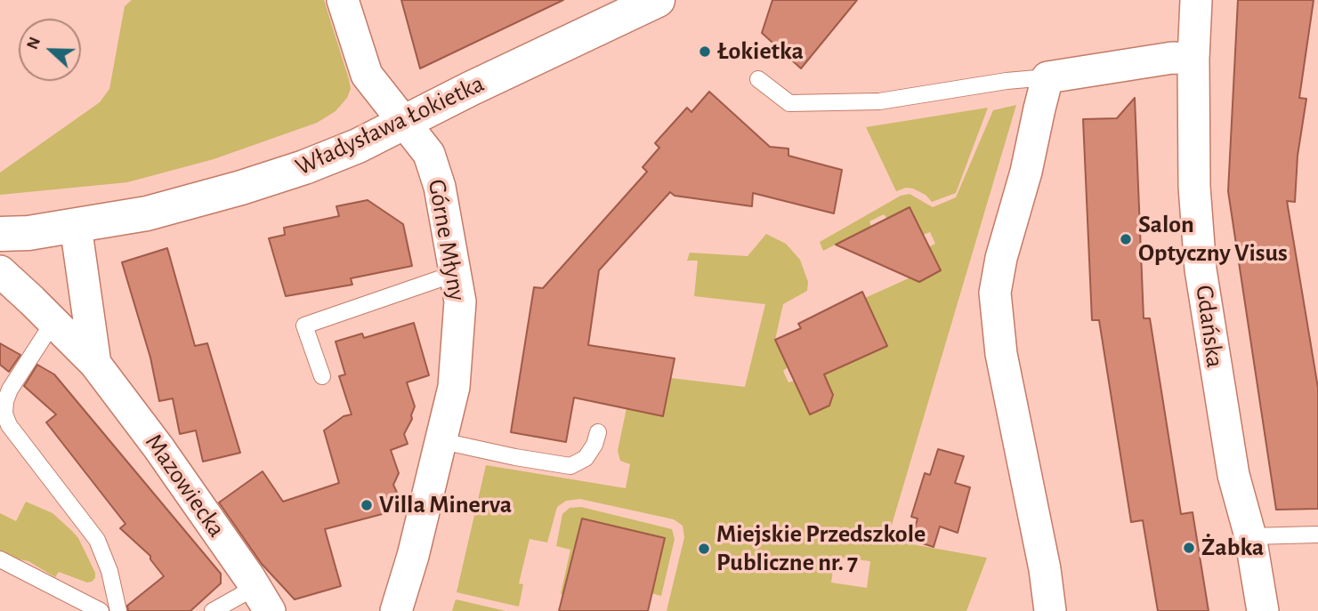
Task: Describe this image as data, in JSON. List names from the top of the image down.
{
  "streets": {
    "street": [
      "Władysława Łokietka",
      "Górne Młyny",
      "Gdańska",
      "Mazowiecka"
    ]
  },
  "crossings": [
    ["Władysława Łokietka", "Górne Młyny"],
    ["Władysława Łokietka", "Mazowiecka"]
  ],
  "places": [
    "Łokietka",
    "Salon Optyczny Visus",
    "Villa Minerva",
    "Żabka",
    "Miejskie Przedszkole Publiczne nr. 7"
  ],
  "north": "left"
}
